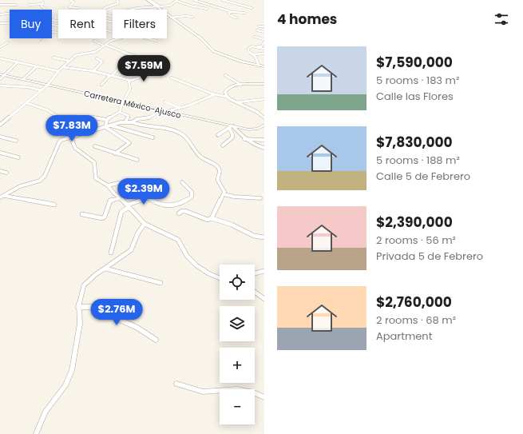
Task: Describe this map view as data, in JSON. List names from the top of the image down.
{
  "streets": {
    "main road": ["Carretera México-Ajusco"]
  },
  "page": {
    "heading": "4 homes",
    "chip": ["Buy", "Rent", "Filters"],
    "list": [
      {
        "name": "$7,590,000",
        "note": "5 rooms · 183 m² · Calle las Flores"
      },
      {
        "name": "$7,830,000",
        "note": "5 rooms · 188 m² · Calle 5 de Febrero"
      },
      {
        "name": "$2,390,000",
        "note": "2 rooms · 56 m² · Privada 5 de Febrero"
      },
      {
        "name": "$2,760,000",
        "note": "2 rooms · 68 m² · Apartment"
      }
    ],
    "price": [
      "$7.59M",
      "$7.83M",
      "$2.39M",
      "$2.76M"
    ],
    "map_buttons": ["+", "−"]
  }
}
